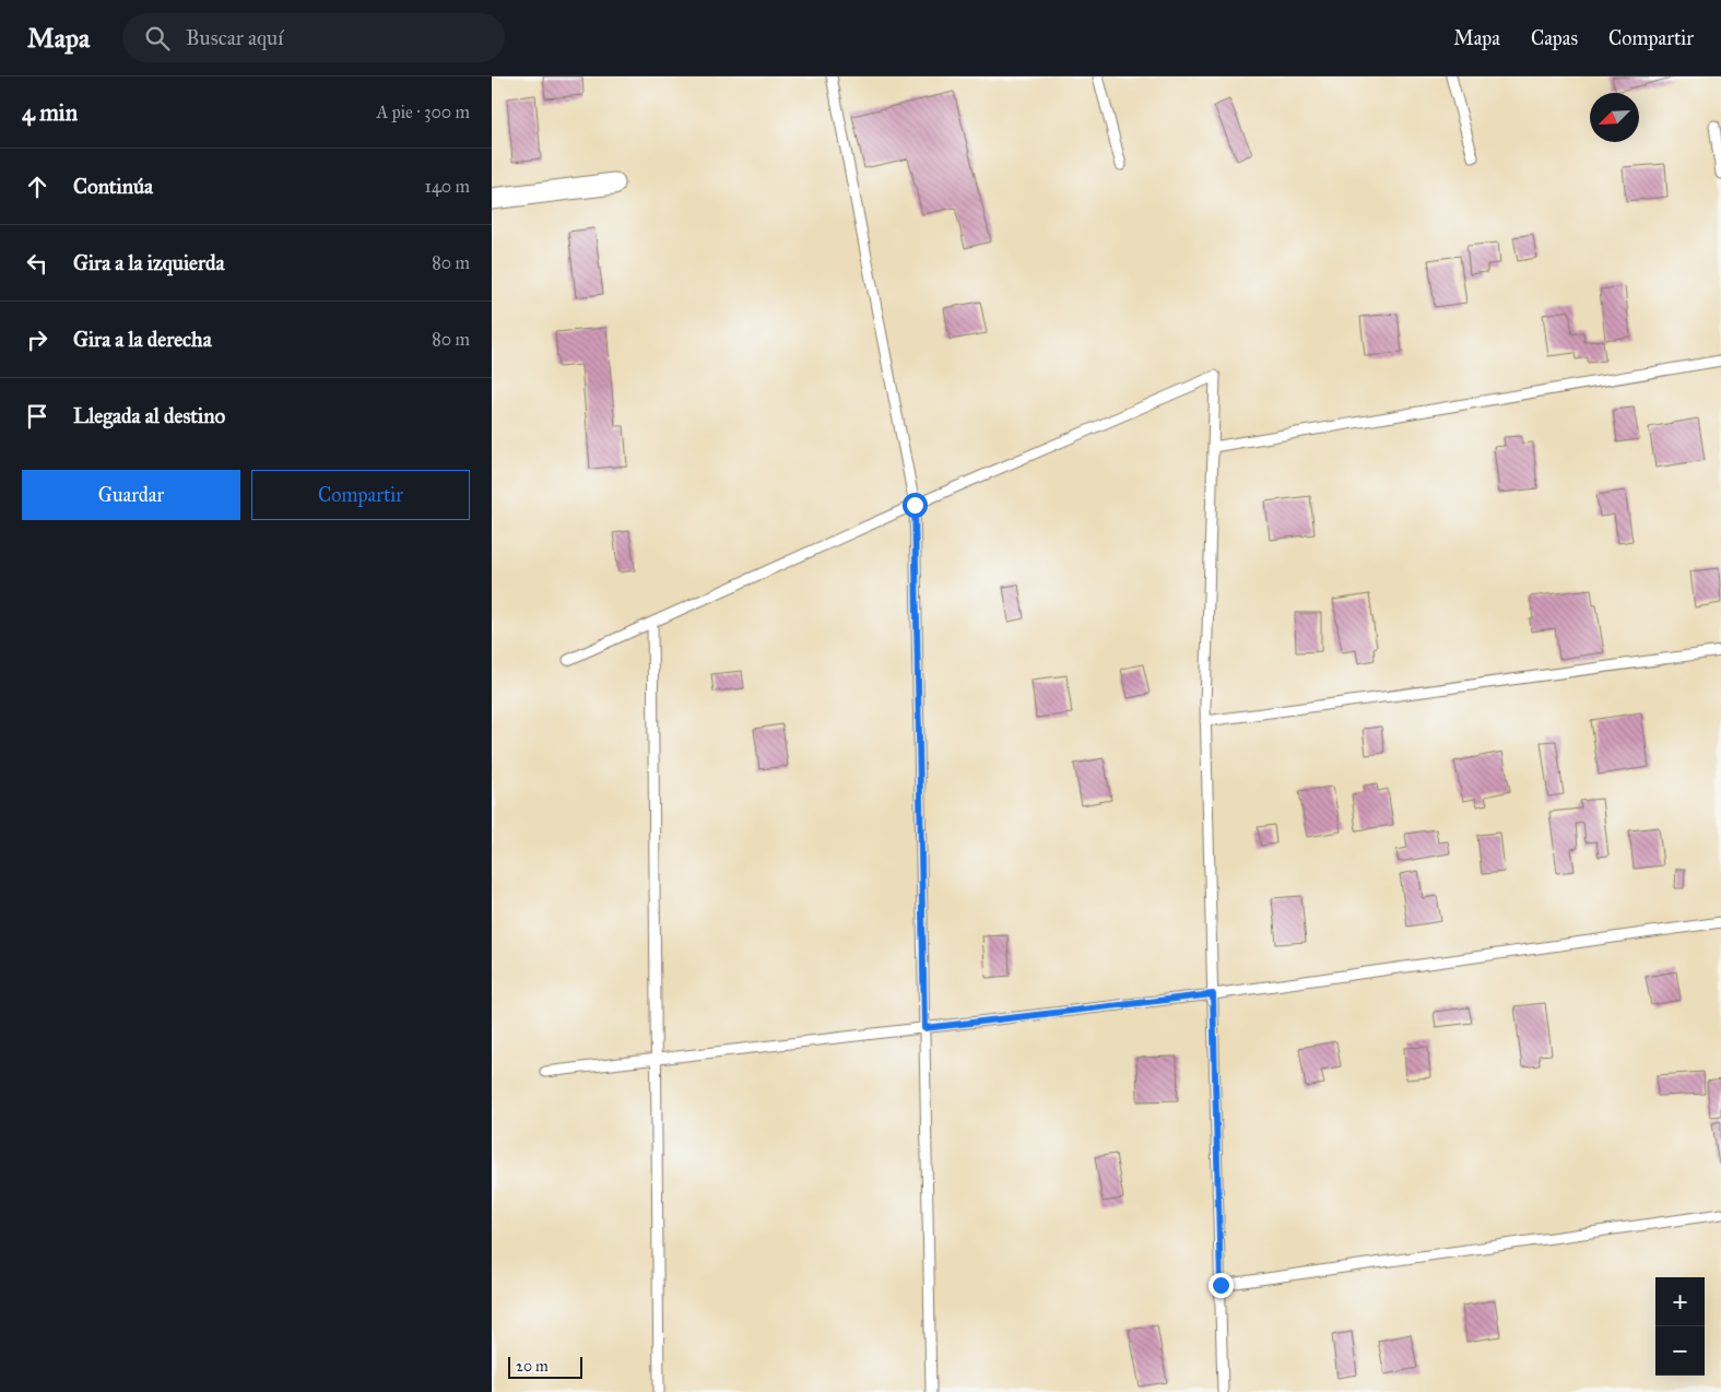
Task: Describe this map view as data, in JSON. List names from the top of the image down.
{
  "scale_bar": "20 m",
  "north": "bottom left",
  "page": {
    "header": "Mapa",
    "search": "Buscar aquí",
    "nav": ["Mapa", "Capas", "Compartir"],
    "heading": ["4 min", "A pie · 300 m"],
    "list": [
      ["Continúa", "140 m"],
      ["Gira a la izquierda", "80 m"],
      ["Gira a la derecha", "80 m"],
      "Llegada al destino"
    ],
    "buttons": ["Guardar", "Compartir"],
    "map_buttons": ["+", "−"],
    "scale": "20 m"
  }
}
